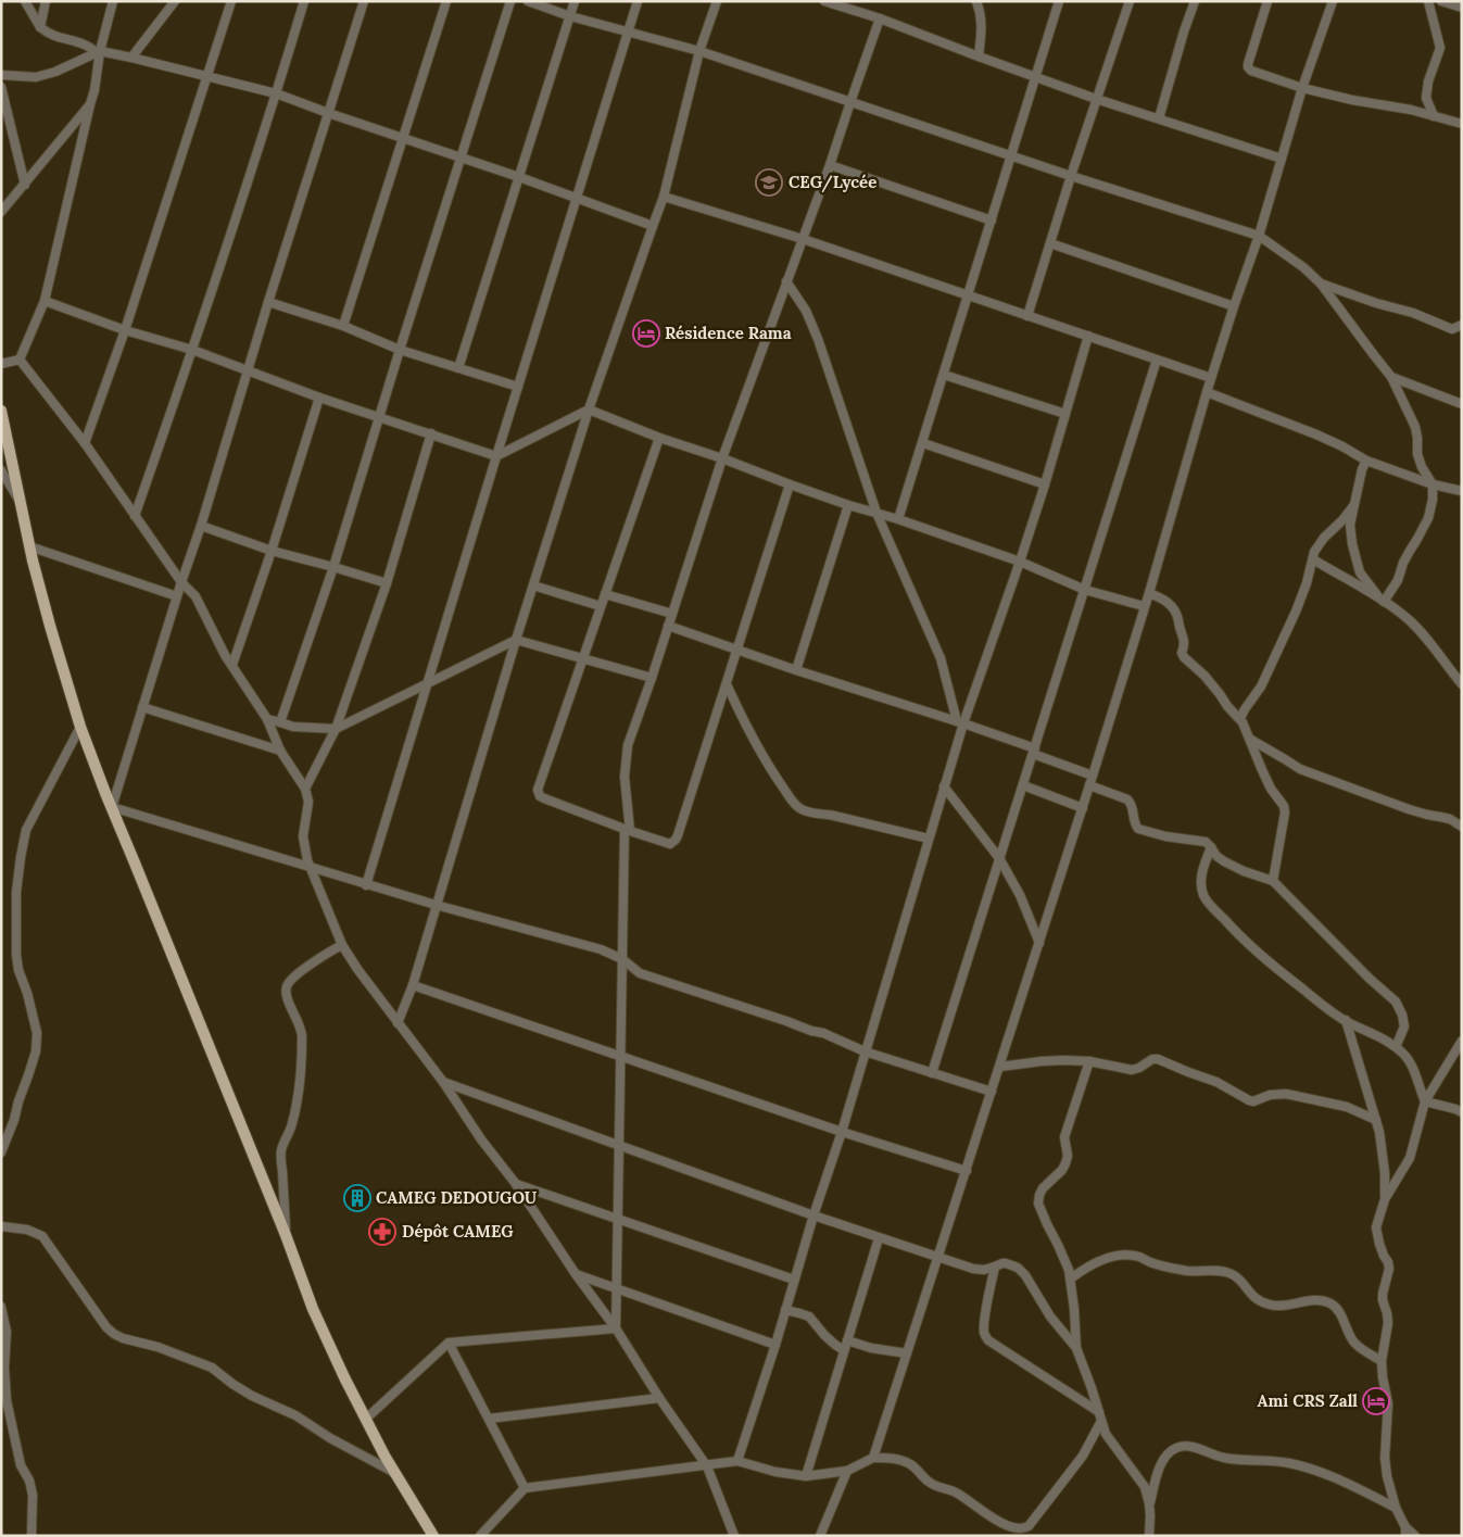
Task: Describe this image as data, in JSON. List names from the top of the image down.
{
  "places": {
    "school or university": ["CEG/Lycée"],
    "hotel": ["Résidence Rama", "Ami CRS Zall"],
    "building": ["CAMEG DEDOUGOU"],
    "pharmacy": ["Dépôt CAMEG"]
  }
}
